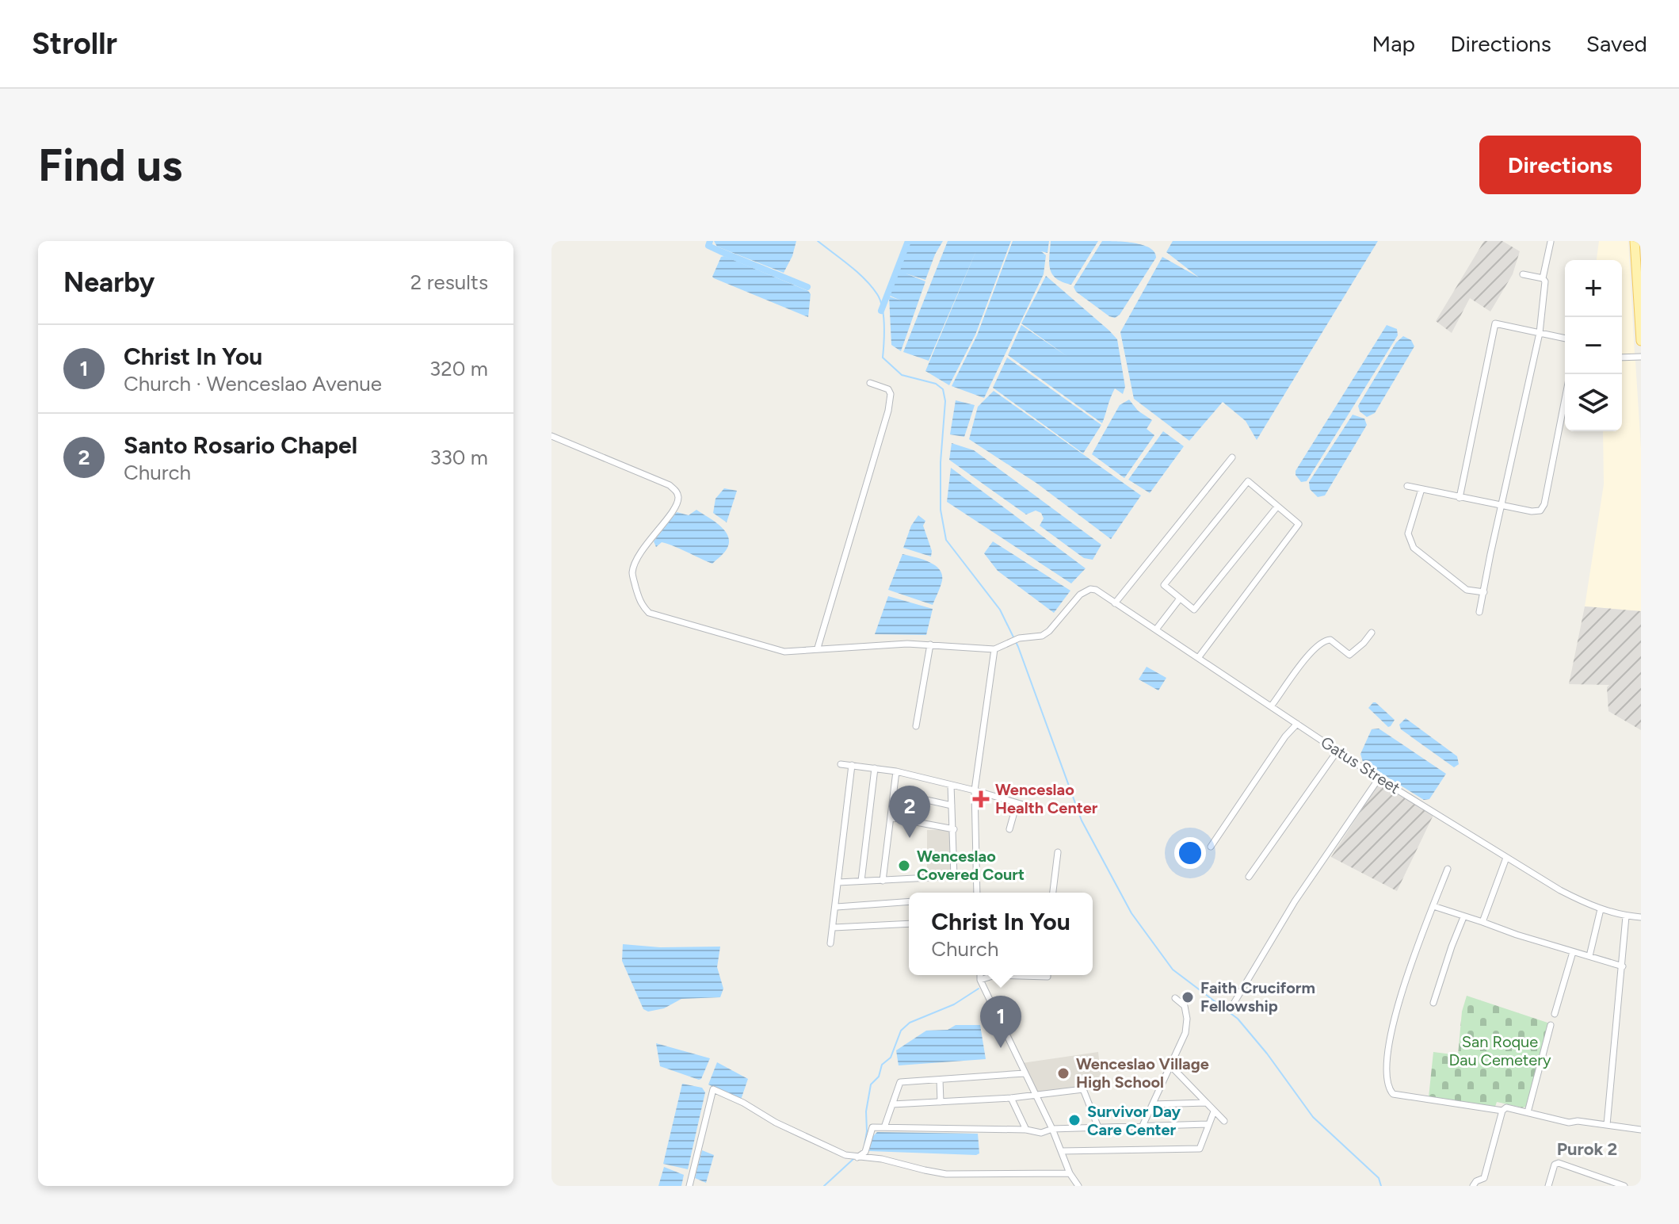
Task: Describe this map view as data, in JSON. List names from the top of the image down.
{
  "streets": {
    "street": ["Gatus Street"]
  },
  "districts": ["Purok 2"],
  "parks": ["San Roque Dau Cemetery"],
  "places": {
    "health": ["Wenceslao Health Center"],
    "other": [
      "Wenceslao Covered Court",
      "Faith Cruciform Fellowship",
      "Wenceslao Village High School",
      "Survivor Day Care Center"
    ]
  },
  "page": {
    "header": "Strollr",
    "nav": ["Map", "Directions", "Saved"],
    "buttons": "Directions",
    "title": "Find us",
    "heading": ["Nearby", "2 results"],
    "map_buttons": ["+", "−"],
    "list": [
      {
        "mark": "1",
        "name": "Christ In You",
        "note": "Church · Wenceslao Avenue",
        "value": "320 m"
      },
      {
        "mark": "2",
        "name": "Santo Rosario Chapel",
        "note": "Church",
        "value": "330 m"
      }
    ],
    "pins": ["2", "1"],
    "popup": ["Christ In You", "Church"]
  }
}
